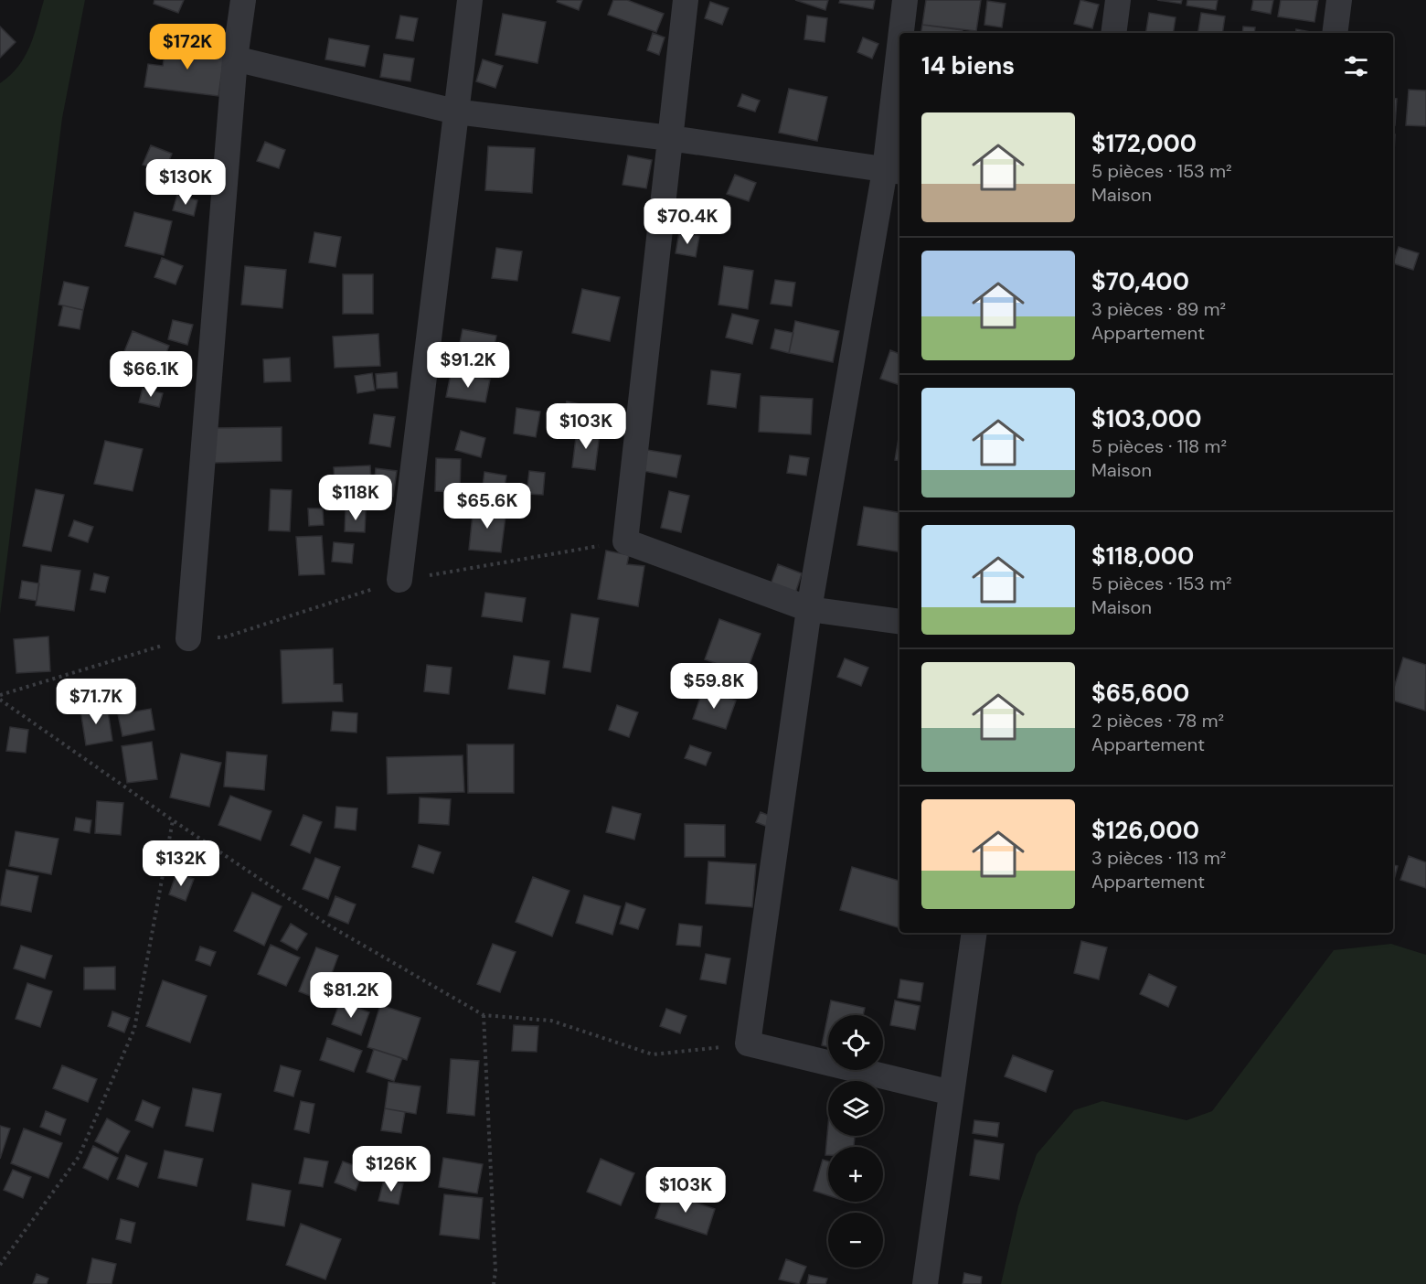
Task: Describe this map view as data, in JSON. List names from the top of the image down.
{
  "page": {
    "price": [
      "$172K",
      "$130K",
      "$70.4K",
      "$91.2K",
      "$66.1K",
      "$103K",
      "$118K",
      "$65.6K",
      "$59.8K",
      "$71.7K",
      "$132K",
      "$81.2K",
      "$126K",
      "$103K"
    ],
    "heading": "14 biens",
    "list": [
      {
        "name": "$172,000",
        "note": "5 pièces · 153 m² · Maison"
      },
      {
        "name": "$70,400",
        "note": "3 pièces · 89 m² · Appartement"
      },
      {
        "name": "$103,000",
        "note": "5 pièces · 118 m² · Maison"
      },
      {
        "name": "$118,000",
        "note": "5 pièces · 153 m² · Maison"
      },
      {
        "name": "$65,600",
        "note": "2 pièces · 78 m² · Appartement"
      },
      {
        "name": "$126,000",
        "note": "3 pièces · 113 m² · Appartement"
      }
    ],
    "map_buttons": ["+", "−"]
  }
}
